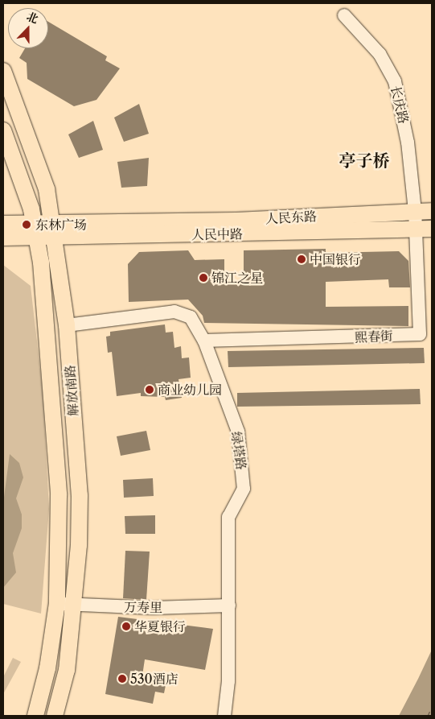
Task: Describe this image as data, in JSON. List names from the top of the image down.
{
  "streets": {
    "main road": ["人民东路", "人民中路", "解放南路"],
    "street": [
      "长庆路",
      "熙春街",
      "绿塔路",
      "万寿里"
    ]
  },
  "crossings": [
    ["长庆路", "人民东路"],
    ["长庆路", "熙春街"],
    ["人民东路", "人民中路"],
    ["人民东路", "熙春街"],
    ["人民东路", "解放南路"],
    ["人民中路", "熙春街"],
    ["人民中路", "解放南路"],
    ["熙春街", "绿塔路"],
    ["解放南路", "绿塔路"],
    ["解放南路", "万寿里"],
    ["绿塔路", "万寿里"]
  ],
  "districts": ["亭子桥"],
  "places": [
    "东林广场",
    "中国银行",
    "锦江之星",
    "商业幼儿园",
    "华夏银行",
    "530酒店"
  ],
  "north": "top"
}
